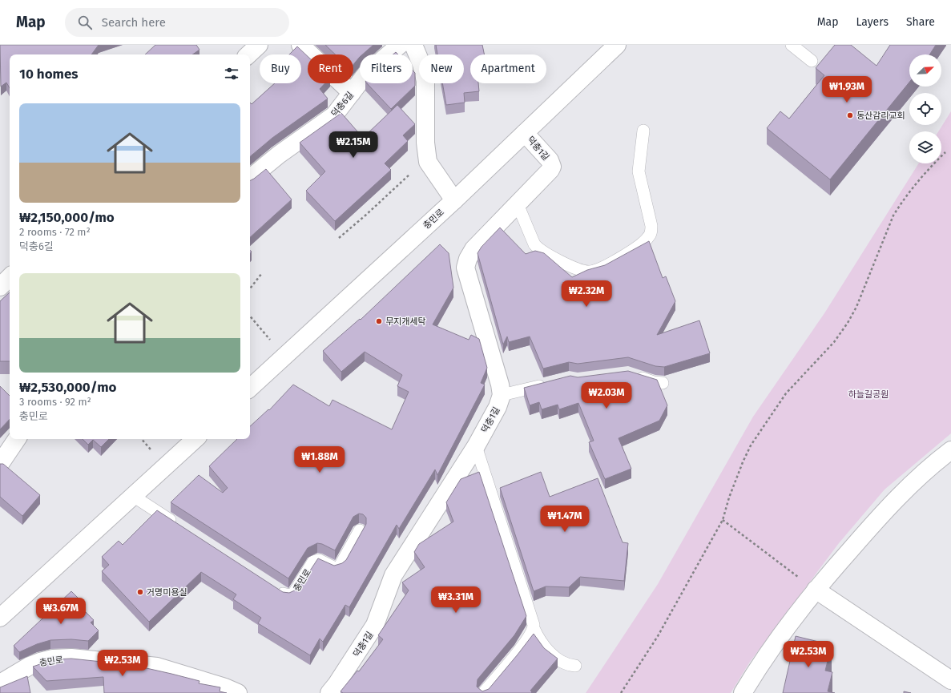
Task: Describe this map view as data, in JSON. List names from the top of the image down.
{
  "streets": {
    "street": ["덕충6길", "덕충1길", "충민로"]
  },
  "crossings": [
    ["덕충1길", "충민로"]
  ],
  "parks": ["하늘길공원"],
  "places": ["동산감리교회", "무지개세탁", "거명미용실"],
  "north": "top right",
  "page": {
    "header": "Map",
    "search": "Search here",
    "nav": ["Map", "Layers", "Share"],
    "chip": [
      "Buy",
      "Rent",
      "Filters",
      "New",
      "Apartment"
    ],
    "heading": "10 homes",
    "price": [
      "₩1.93M",
      "₩2.15M",
      "₩2.32M",
      "₩2.03M",
      "₩1.88M",
      "₩1.47M",
      "₩3.31M",
      "₩3.67M",
      "₩2.53M",
      "₩2.53M"
    ],
    "list": [
      {
        "name": "₩2,150,000/mo",
        "note": "2 rooms · 72 m² · 덕충6길"
      },
      {
        "name": "₩2,530,000/mo",
        "note": "3 rooms · 92 m² · 충민로"
      }
    ]
  }
}
